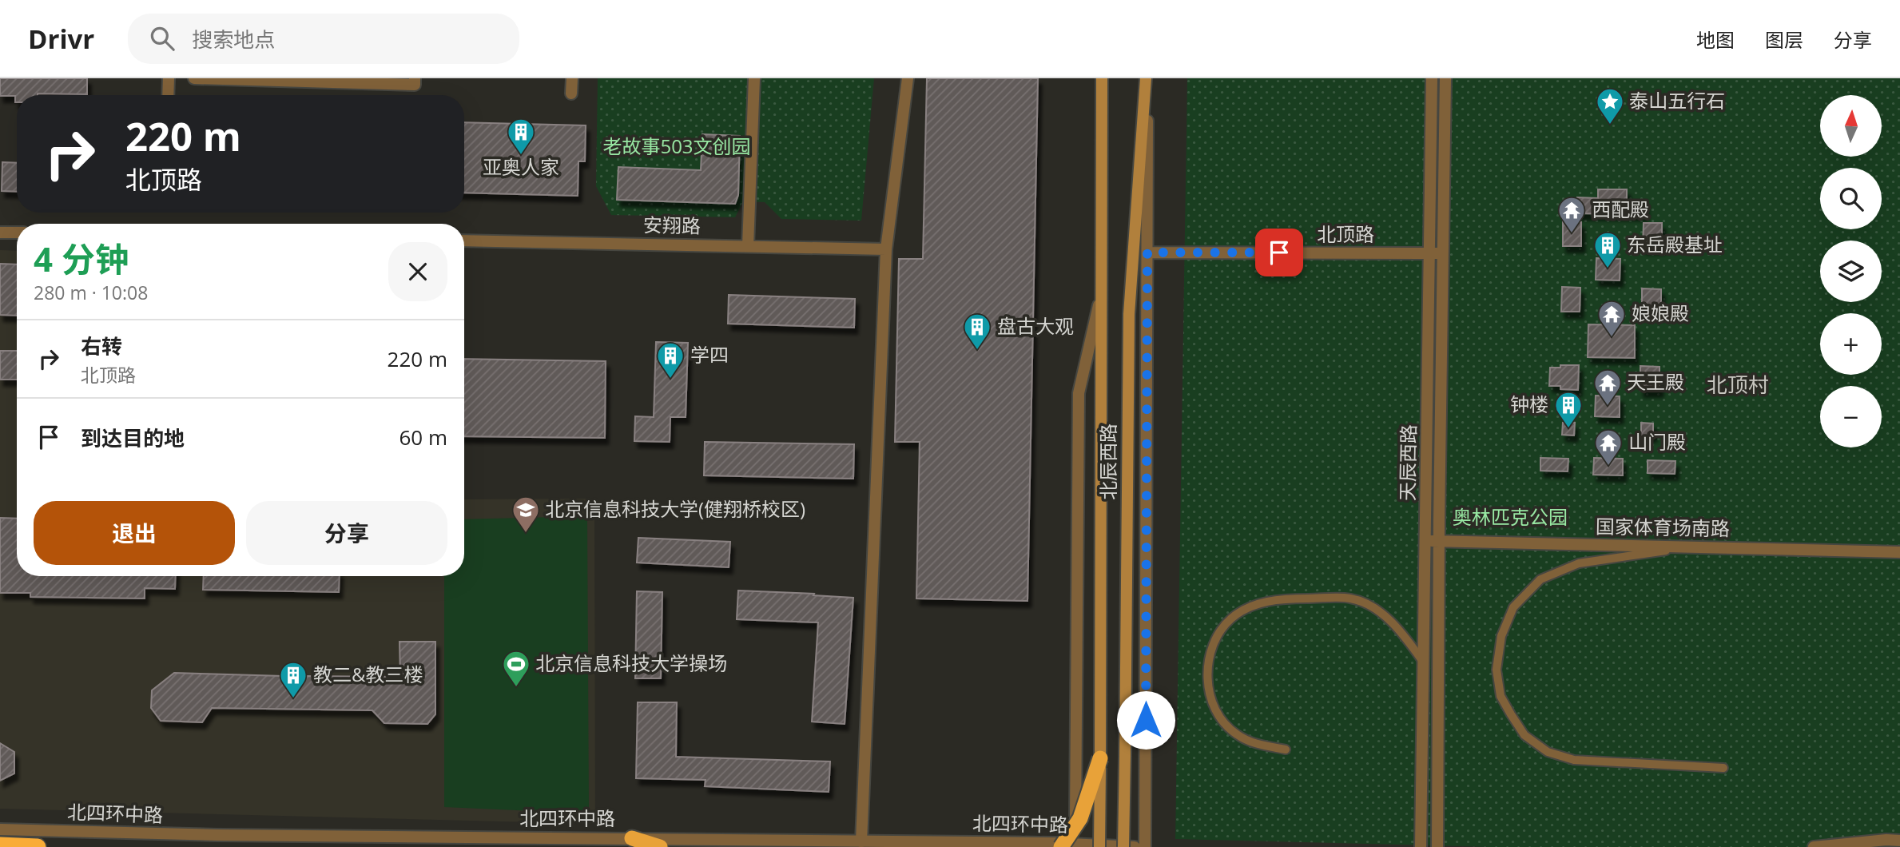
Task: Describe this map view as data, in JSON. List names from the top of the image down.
{
  "streets": {
    "main road": ["北辰西路"],
    "street": [
      "安翔路",
      "北顶路",
      "天辰西路",
      "国家体育场南路",
      "北四环中路"
    ]
  },
  "crossings": [
    ["北顶路", "北辰西路"],
    ["北顶路", "天辰西路"],
    ["北辰西路", "北四环中路"],
    ["天辰西路", "国家体育场南路"]
  ],
  "districts": ["北顶村"],
  "parks": ["老故事503文创园", "奥林匹克公园"],
  "places": {
    "place": ["泰山五行石"],
    "building": [
      "亚奥人家",
      "东岳殿基址",
      "盘古大观",
      "学四",
      "钟楼",
      "教二&教三楼"
    ],
    "temple": [
      "西配殿",
      "娘娘殿",
      "天王殿",
      "山门殿"
    ],
    "school or university": ["北京信息科技大学(健翔桥校区)"],
    "sports": ["北京信息科技大学操场"]
  },
  "north": "top",
  "page": {
    "header": "Drivr",
    "search": "搜索地点",
    "nav": ["地图", "图层", "分享"],
    "map_buttons": ["+", "−"],
    "turn": ["220 m", "北顶路"],
    "heading": ["4 分钟", "280 m · 10:08"],
    "list": [
      {
        "name": "右转",
        "note": "北顶路",
        "value": "220 m"
      },
      {
        "name": "到达目的地",
        "value": "60 m"
      }
    ],
    "buttons": ["退出", "分享"]
  }
}
